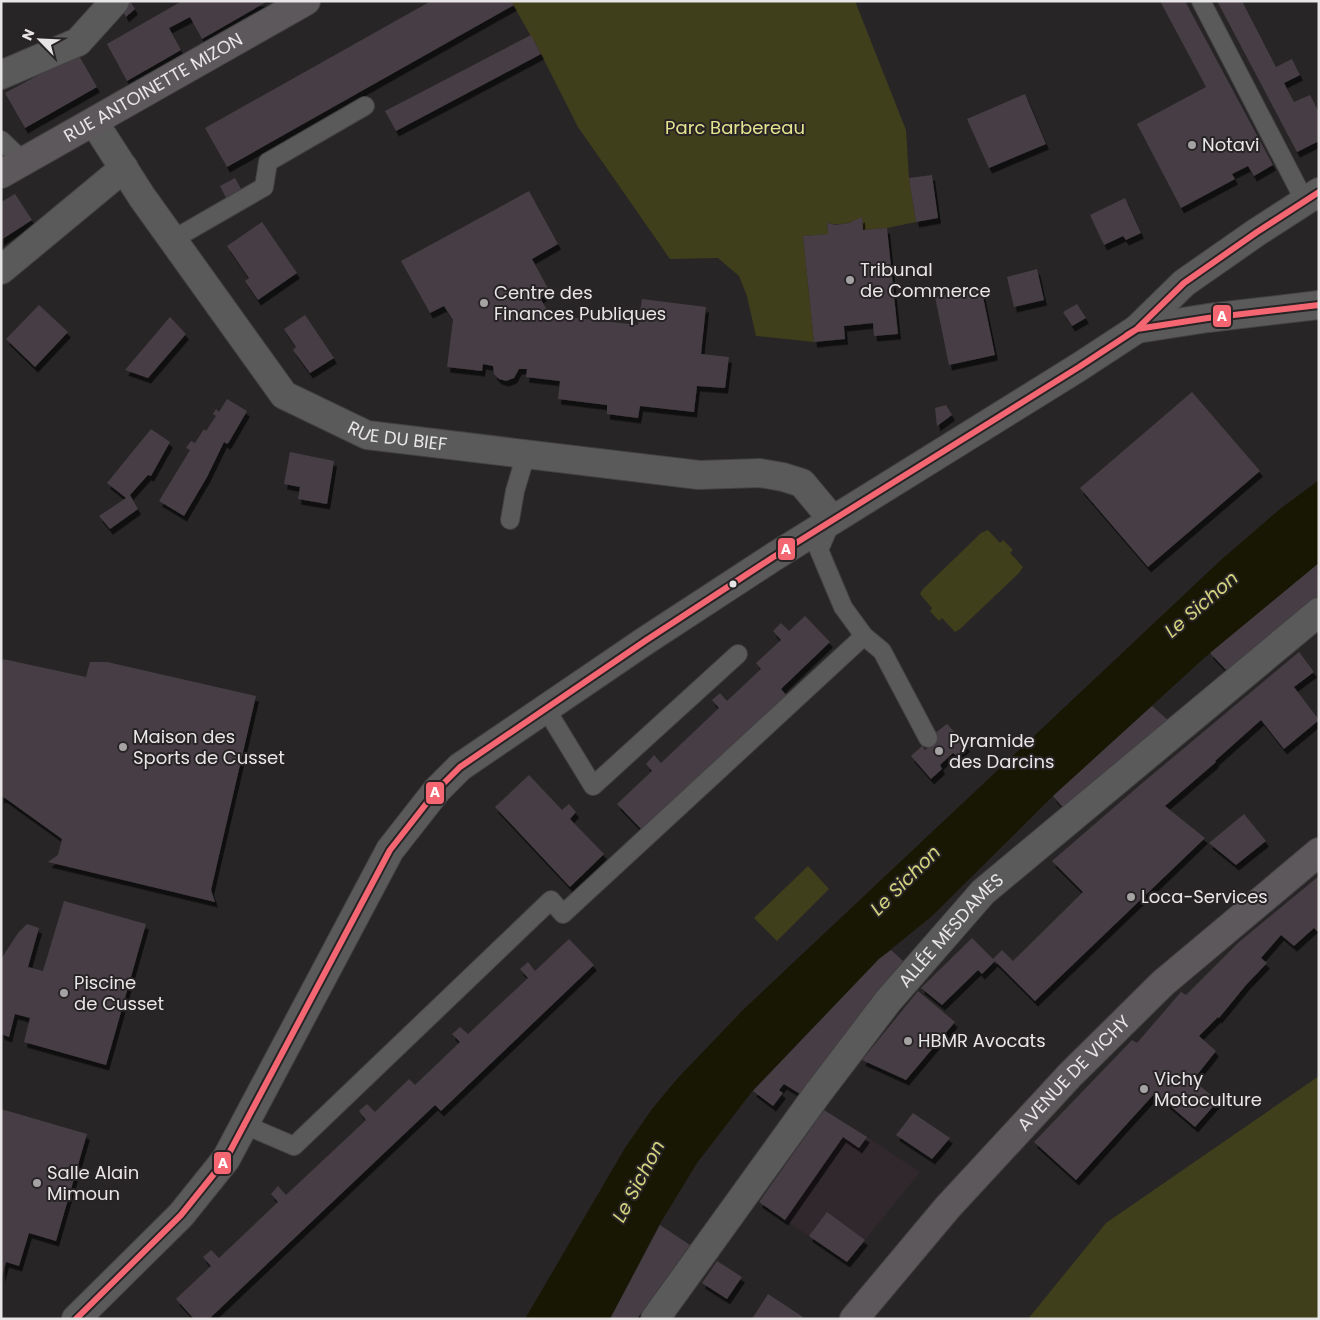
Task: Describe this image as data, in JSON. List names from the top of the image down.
{
  "streets": {
    "main road": ["RUE ANTOINETTE MIZON", "AVENUE DE VICHY"],
    "street": ["RUE DU BIEF", "ALLÉE MESDAMES"]
  },
  "crossings": [
    ["RUE ANTOINETTE MIZON", "RUE DU BIEF"]
  ],
  "water": ["Le Sichon"],
  "parks": ["Parc Barbereau"],
  "places": [
    "Notavi",
    "Tribunal de Commerce",
    "Centre des Finances Publiques",
    "Maison des Sports de Cusset",
    "Pyramide des Darcins",
    "Loca-Services",
    "Piscine de Cusset",
    "HBMR Avocats",
    "Vichy Motoculture",
    "Salle Alain Mimoun"
  ],
  "lines": ["transit line A"],
  "north": "top left"
}
